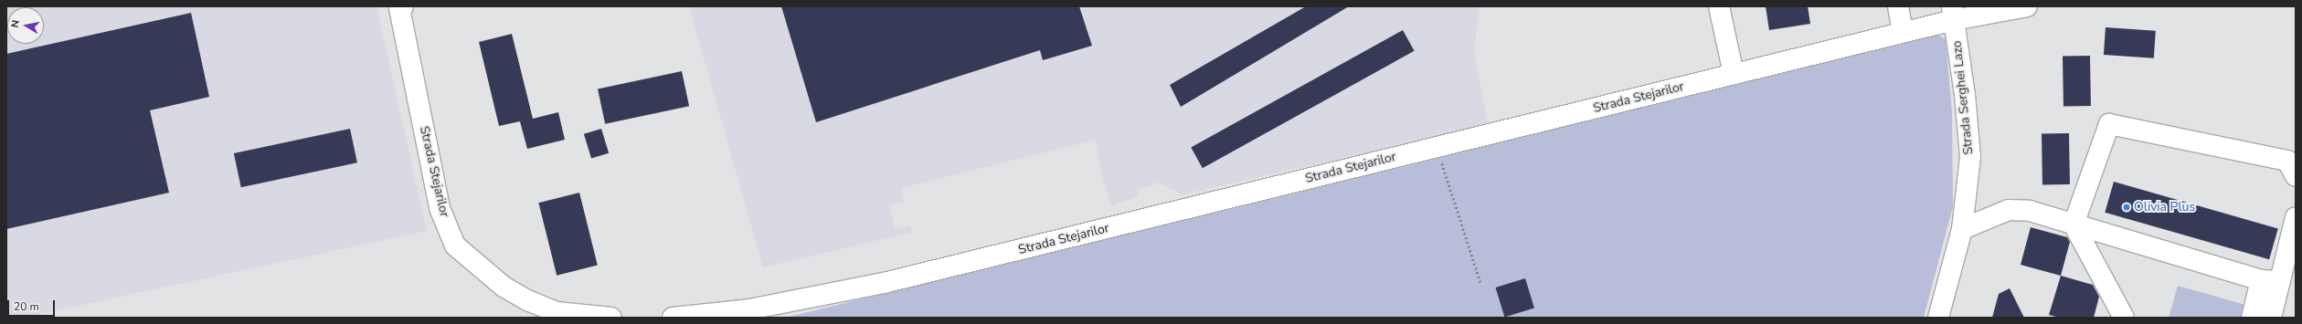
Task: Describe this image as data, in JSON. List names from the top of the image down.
{
  "streets": {
    "street": ["Strada Stejarilor", "Strada Serghei Lazo"]
  },
  "crossings": [
    ["Strada Stejarilor", "Strada Serghei Lazo"]
  ],
  "places": ["Olivia Plus"],
  "scale_bar": "20 m",
  "north": "left"
}
